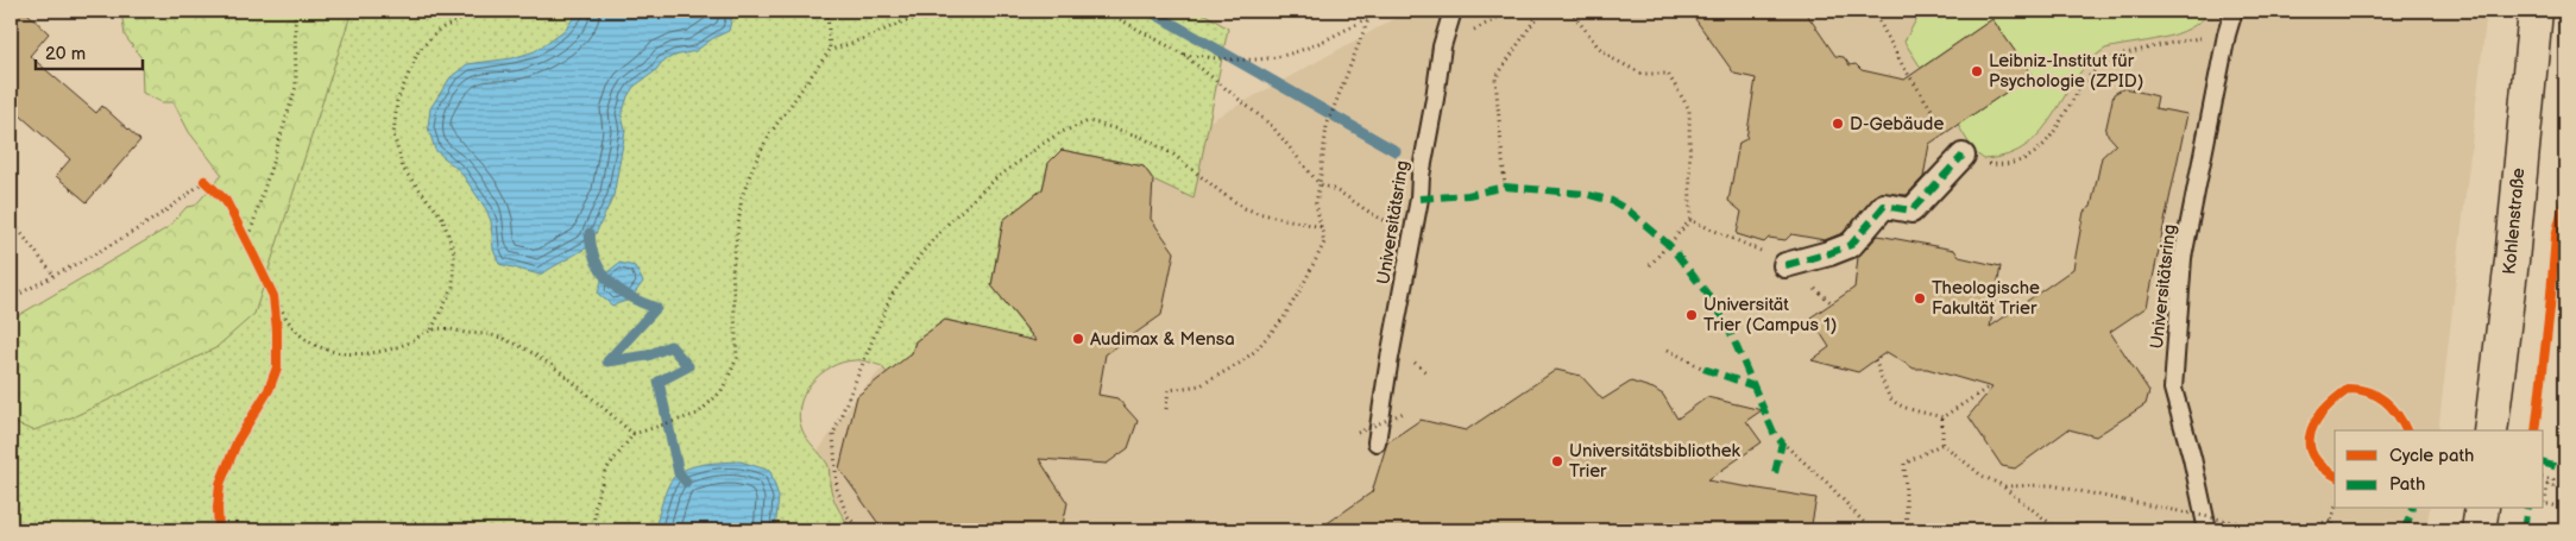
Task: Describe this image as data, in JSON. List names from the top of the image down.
{
  "streets": {
    "main road": ["Kohlenstraße"],
    "lane": ["Universitätsring"]
  },
  "places": [
    "Leibniz-Institut für Psychologie (ZPID)",
    "D-Gebäude",
    "Theologische Fakultät Trier",
    "Universität Trier (Campus 1)",
    "Audimax & Mensa",
    "Universitätsbibliothek Trier"
  ],
  "legend": ["Cycle path", "Path"],
  "scale_bar": "20 m"
}
